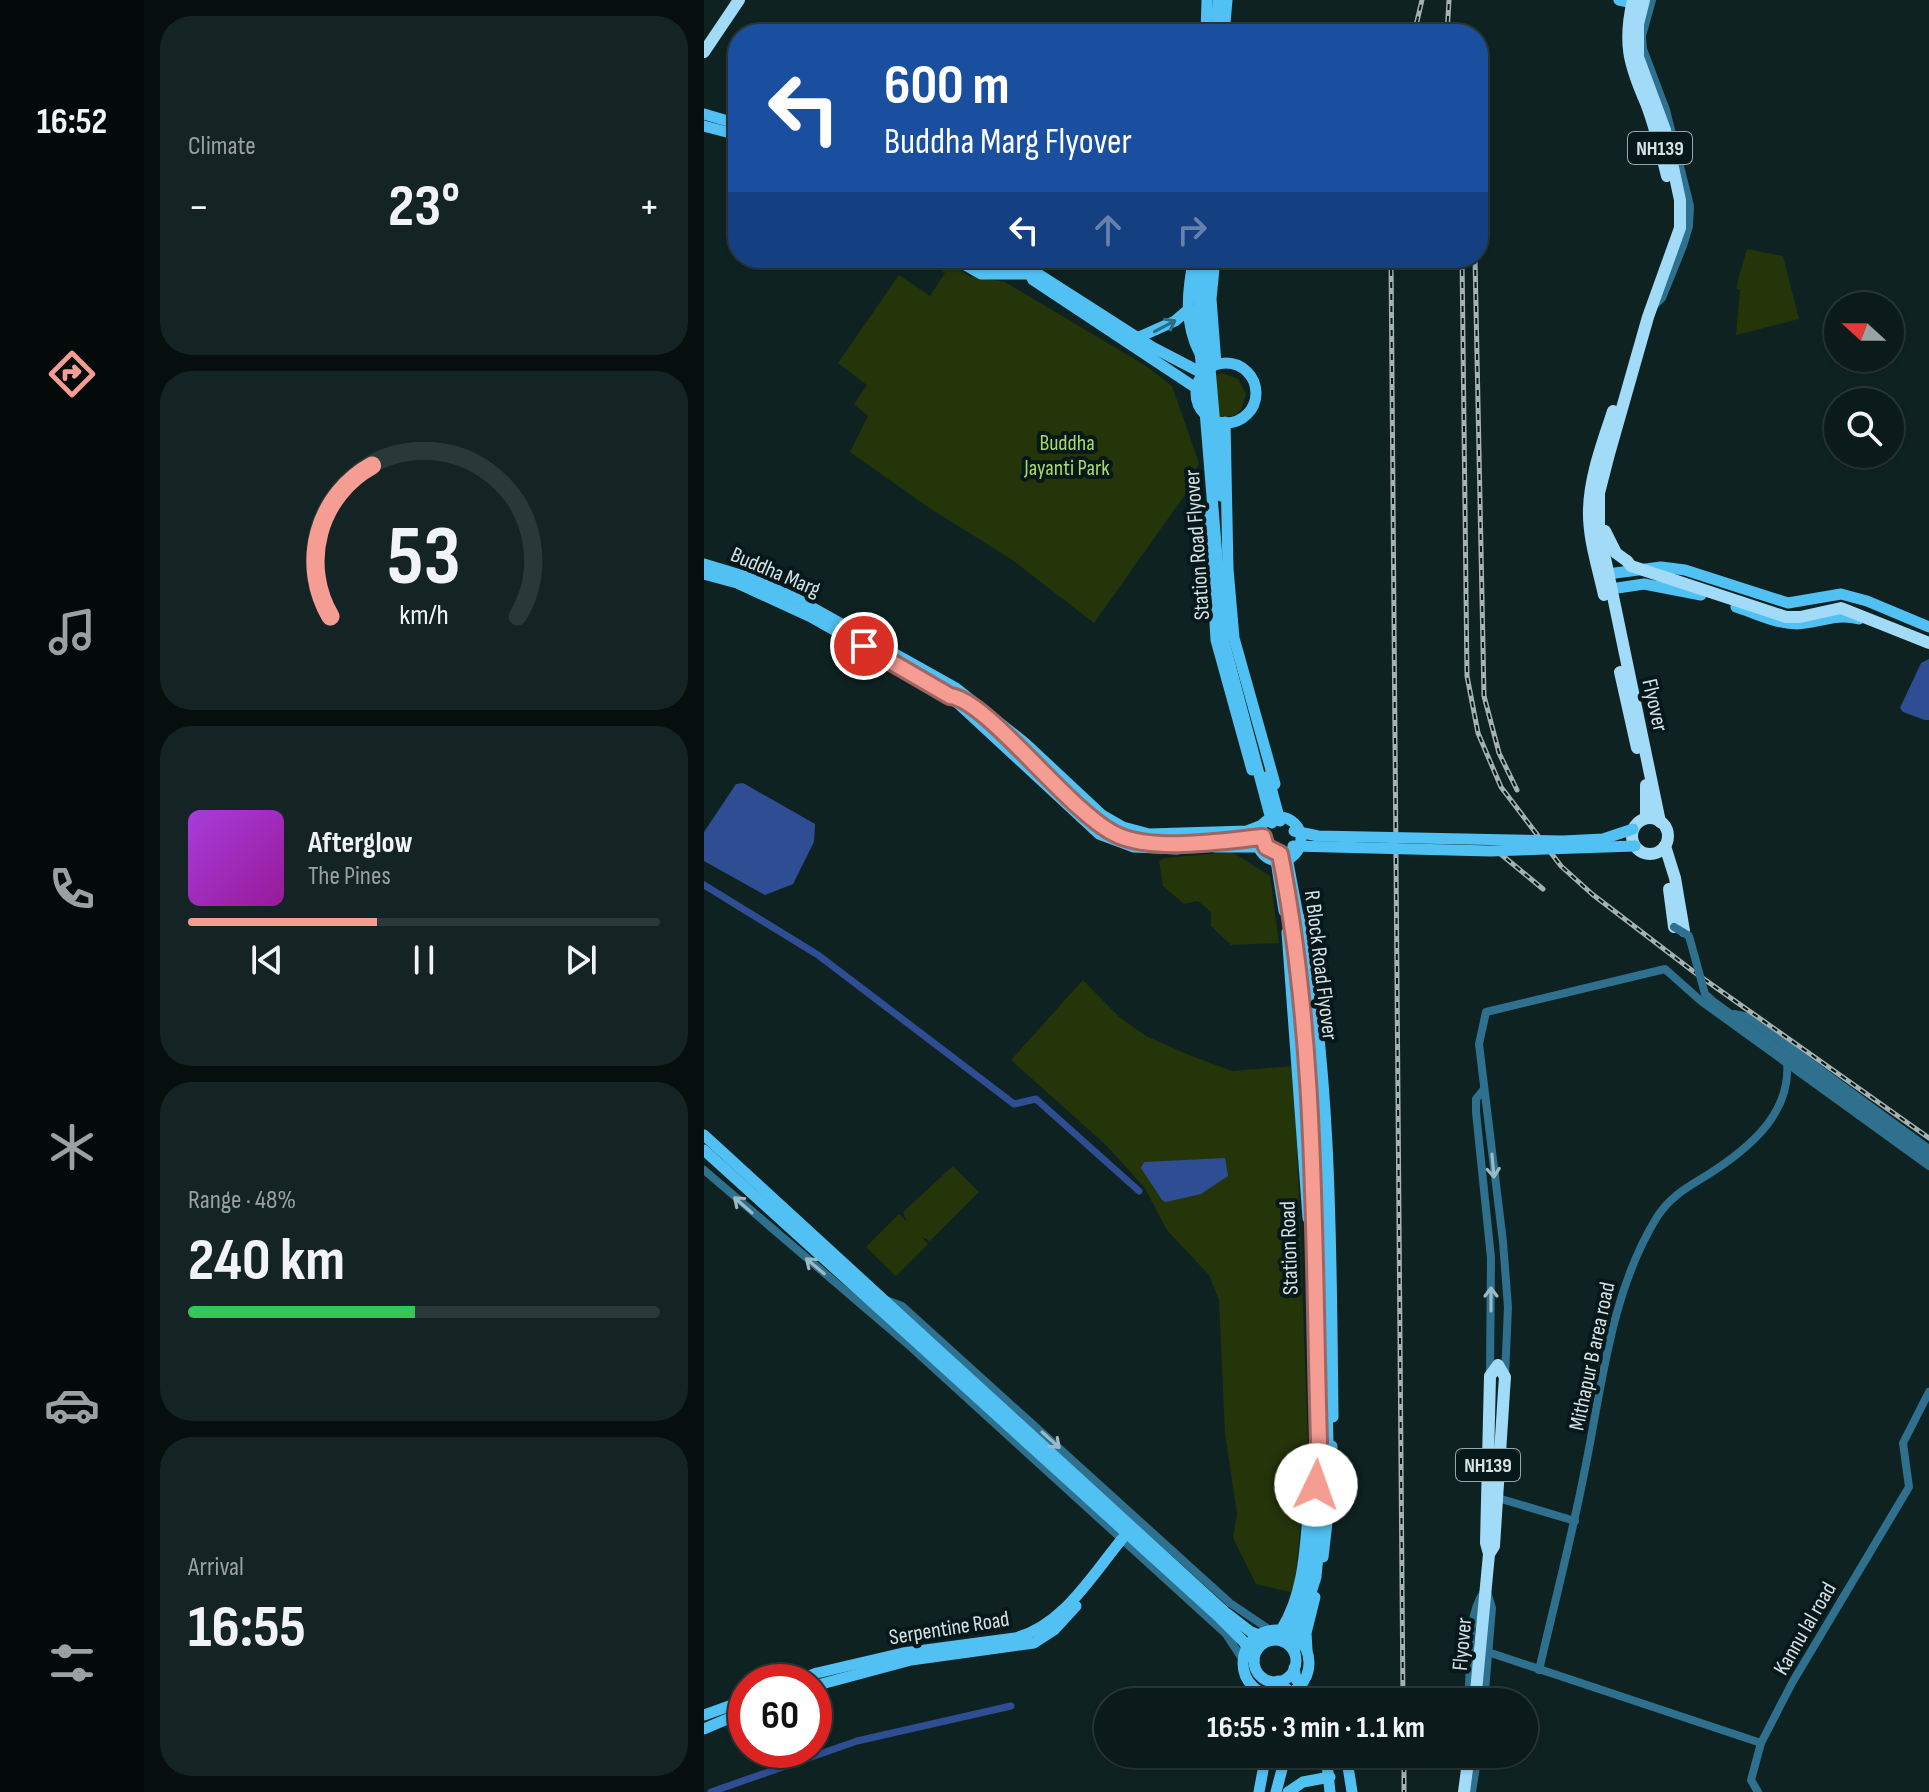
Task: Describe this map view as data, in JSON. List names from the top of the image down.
{
  "streets": {
    "highway": ["NH139", "Flyover"],
    "main road": [
      "Station Road Flyover",
      "Buddha Marg",
      "R Block Road Flyover",
      "Serpentine Road"
    ],
    "street": ["Mithapur B area road", "Kannu lal road"]
  },
  "crossings": [
    ["NH139", "Flyover"],
    ["Station Road Flyover", "R Block Road Flyover"]
  ],
  "parks": ["Buddha Jayanti Park"],
  "north": "left",
  "page": {
    "tabs": "16:52",
    "tile": [
      "Climate",
      ["Range · 48%", "240 km"],
      ["Arrival", "16:55"]
    ],
    "turn": ["600 m", "Buddha Marg Flyover"],
    "heat": ["−", "23°", "+"],
    "song": ["Afterglow", "The Pines"],
    "limit": "60",
    "trip": "16:55 · 3 min · 1.1 km",
    "gauge": ["53", "km/h"]
  }
}
